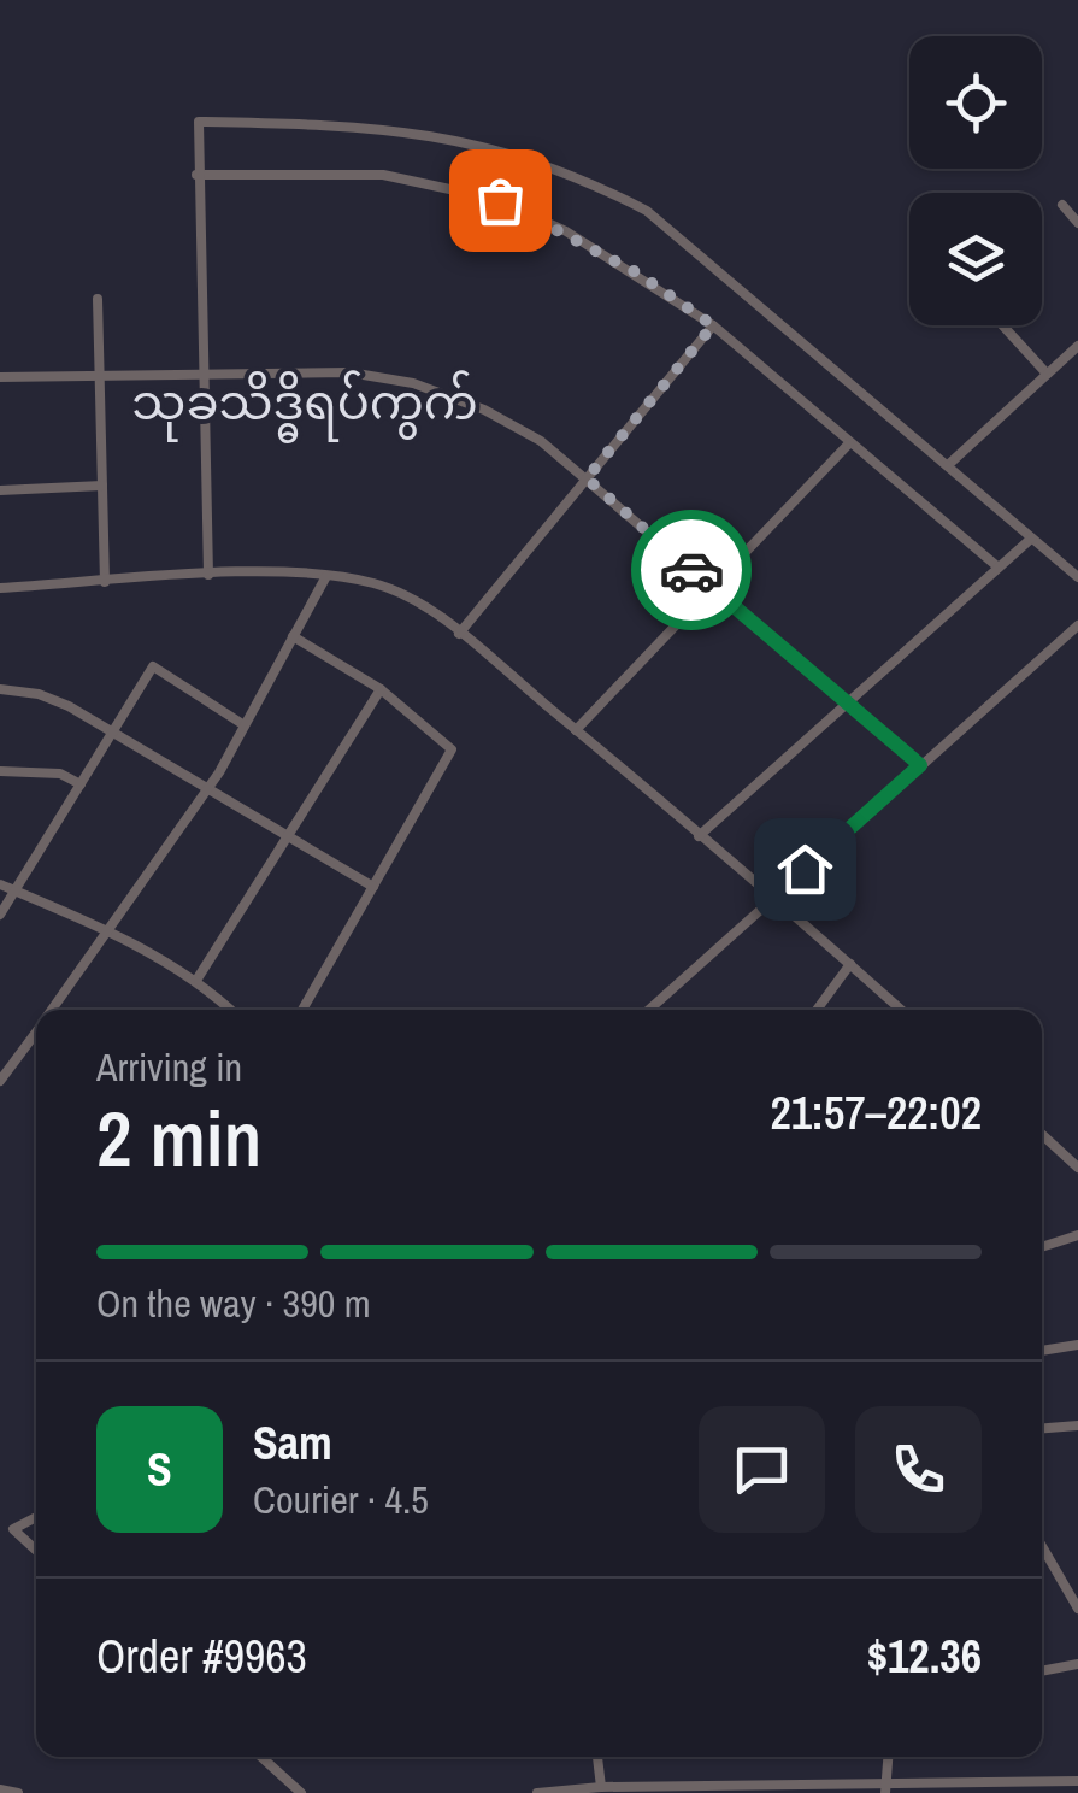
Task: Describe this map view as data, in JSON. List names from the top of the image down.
{
  "districts": ["သုခသိဒ္ဓိရပ်ကွက်"],
  "page": {
    "heading": ["2 min", "Arriving in", "21:57–22:02"],
    "panel": [
      "Sam",
      "Courier · 4.5",
      "Order #9963",
      "$12.36"
    ],
    "bar": "On the way · 390 m",
    "round": "S"
  }
}
